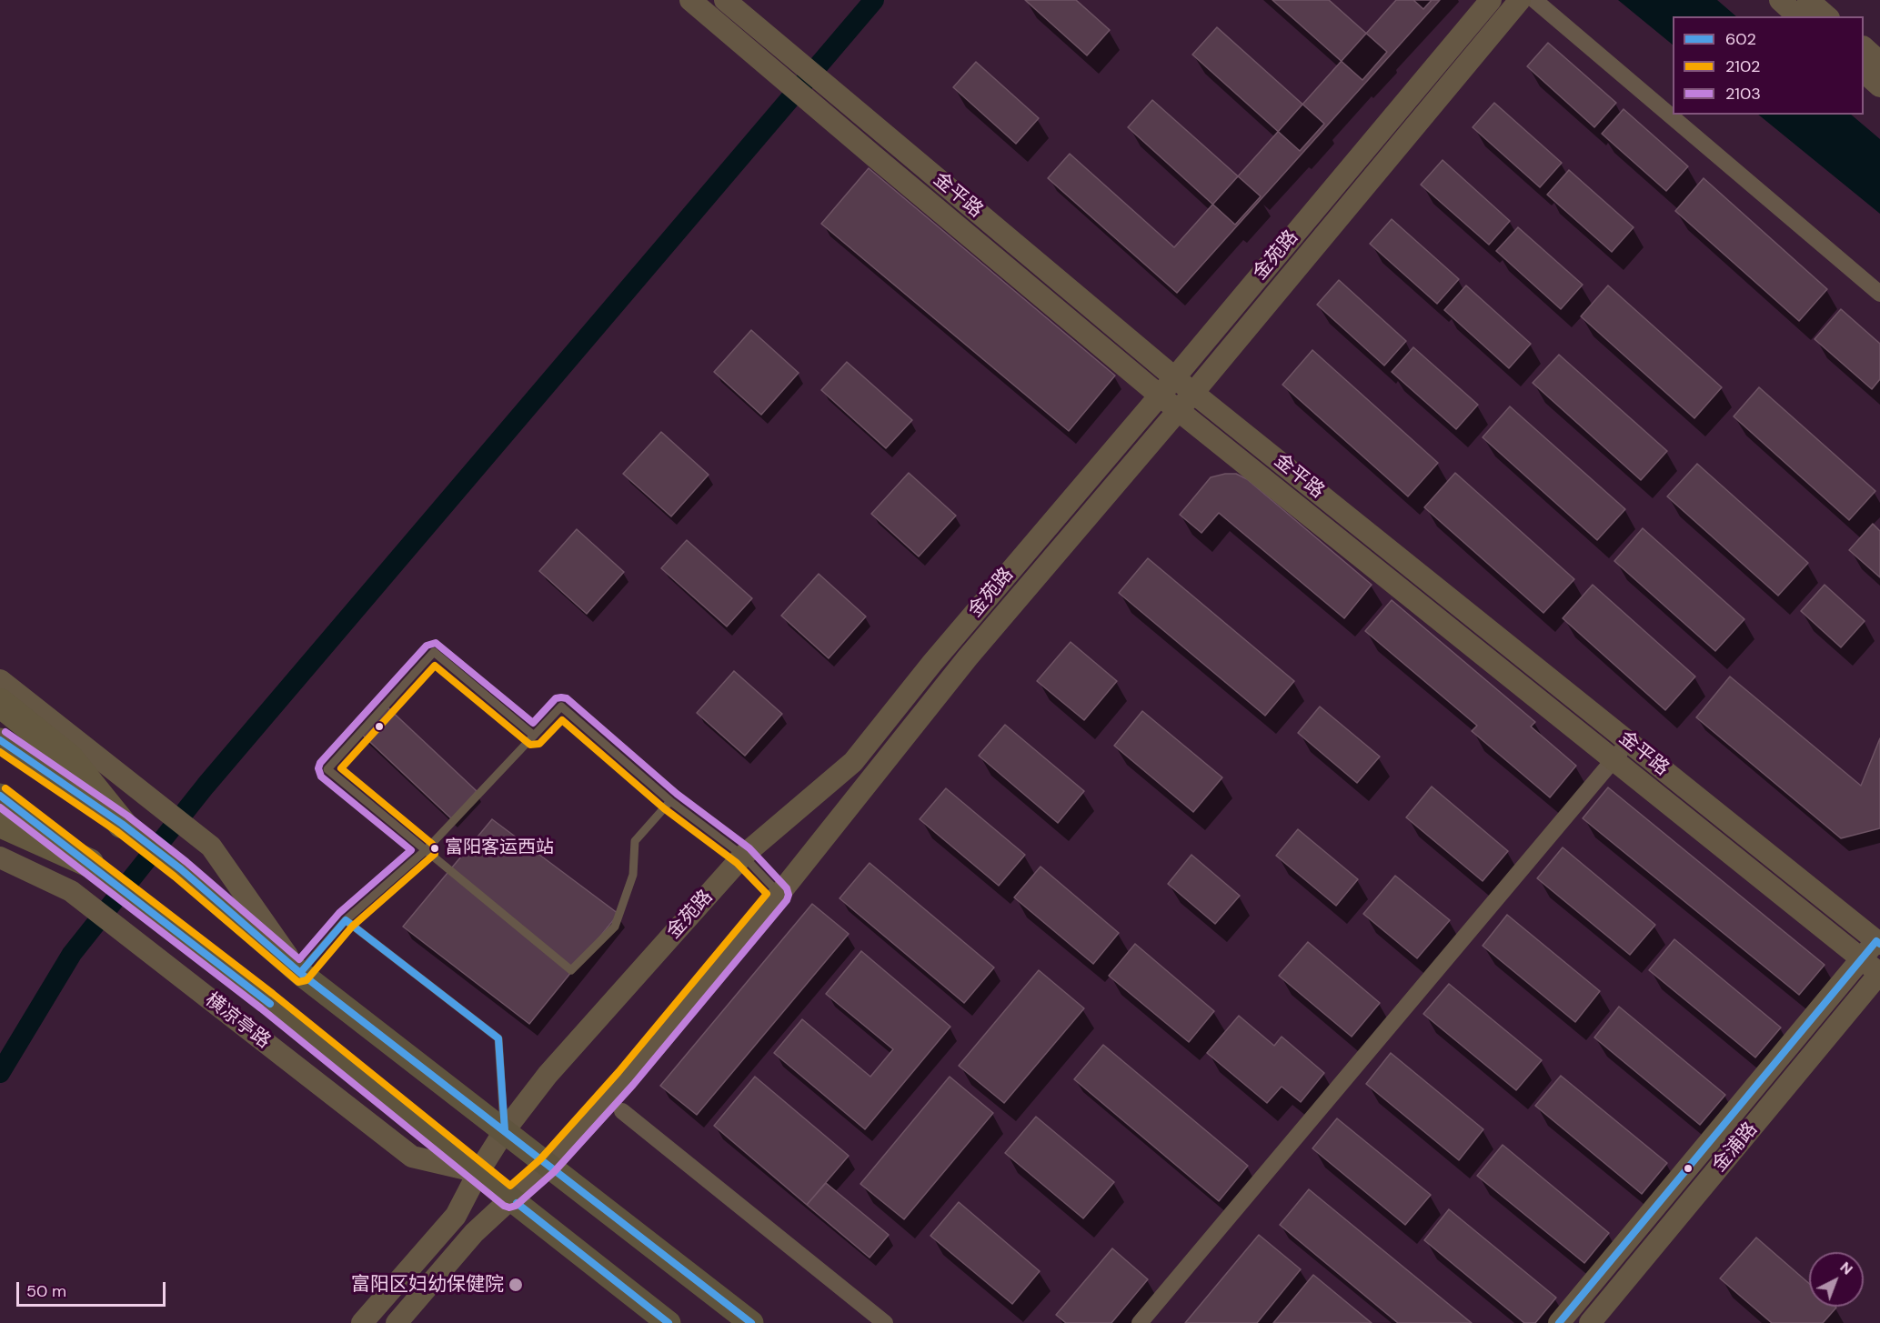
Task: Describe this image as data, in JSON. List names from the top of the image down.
{
  "streets": {
    "main road": ["横凉亭路"],
    "street": ["金平路", "金苑路", "金浦路"]
  },
  "crossings": [
    ["金平路", "金苑路"],
    ["金平路", "金浦路"],
    ["金苑路", "横凉亭路"]
  ],
  "places": ["富阳客运西站", "富阳区妇幼保健院"],
  "lines": ["transit line 2103", "transit line 2102", "transit line 602"],
  "legend": ["602", "2102", "2103"],
  "scale_bar": "50 m",
  "north": "top right"
}
